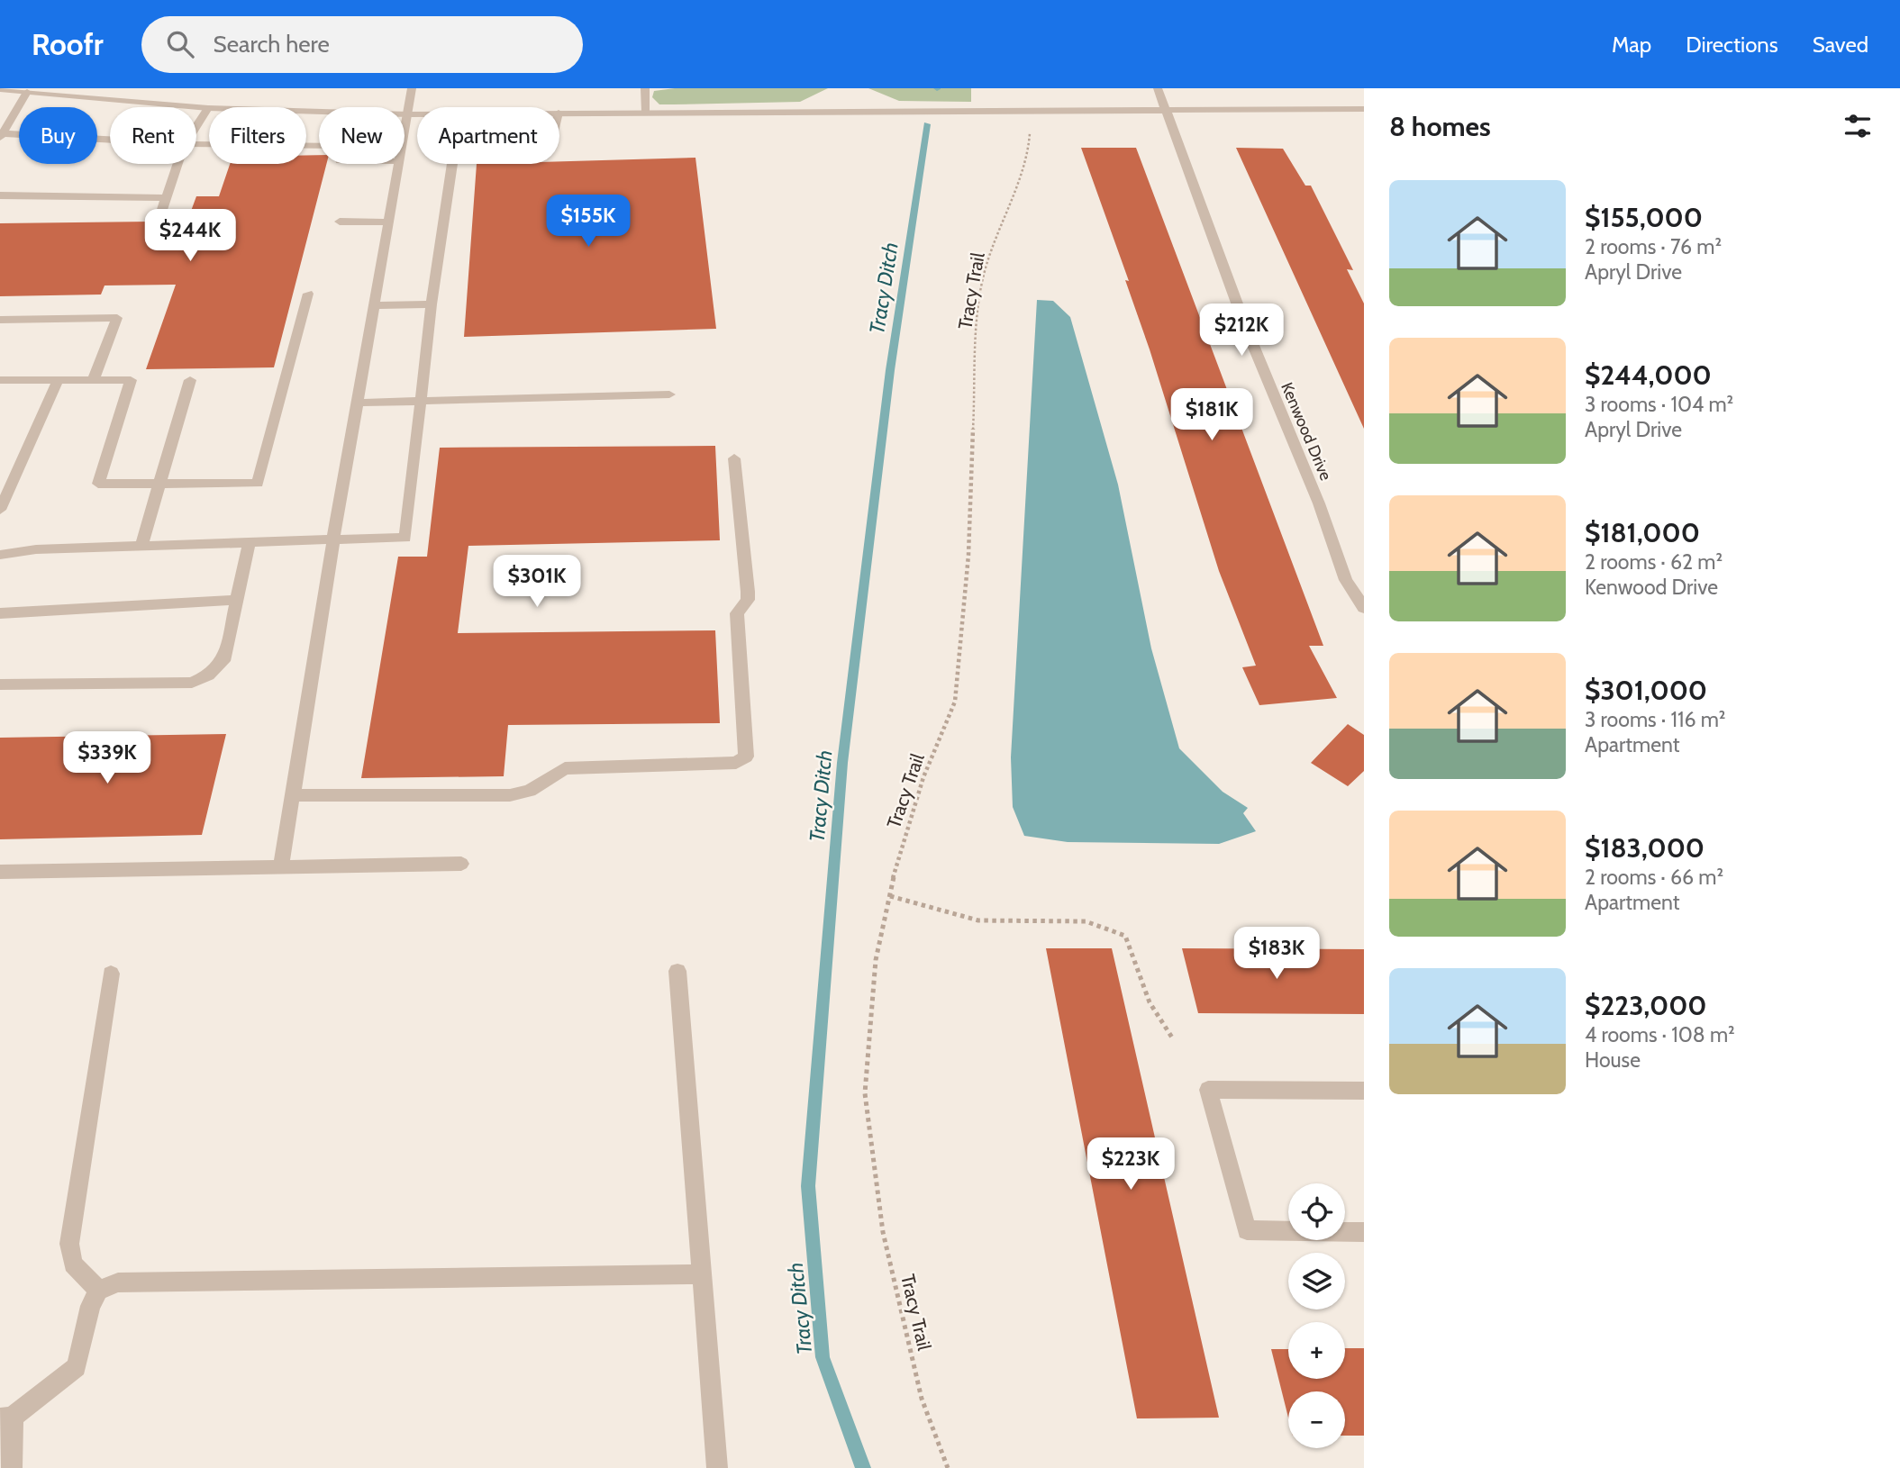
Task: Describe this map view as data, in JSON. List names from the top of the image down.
{
  "streets": {
    "street": ["Kenwood Drive"],
    "path": ["Tracy Trail"]
  },
  "water": ["Tracy Ditch"],
  "page": {
    "header": "Roofr",
    "search": "Search here",
    "nav": ["Map", "Directions", "Saved"],
    "heading": "8 homes",
    "chip": [
      "Buy",
      "Rent",
      "Filters",
      "New",
      "Apartment"
    ],
    "list": [
      {
        "name": "$155,000",
        "note": "2 rooms · 76 m² · Apryl Drive"
      },
      {
        "name": "$244,000",
        "note": "3 rooms · 104 m² · Apryl Drive"
      },
      {
        "name": "$181,000",
        "note": "2 rooms · 62 m² · Kenwood Drive"
      },
      {
        "name": "$301,000",
        "note": "3 rooms · 116 m² · Apartment"
      },
      {
        "name": "$183,000",
        "note": "2 rooms · 66 m² · Apartment"
      },
      {
        "name": "$223,000",
        "note": "4 rooms · 108 m² · House"
      }
    ],
    "price": [
      "$155K",
      "$244K",
      "$212K",
      "$181K",
      "$301K",
      "$339K",
      "$183K",
      "$223K"
    ],
    "map_buttons": ["+", "−"]
  }
}
